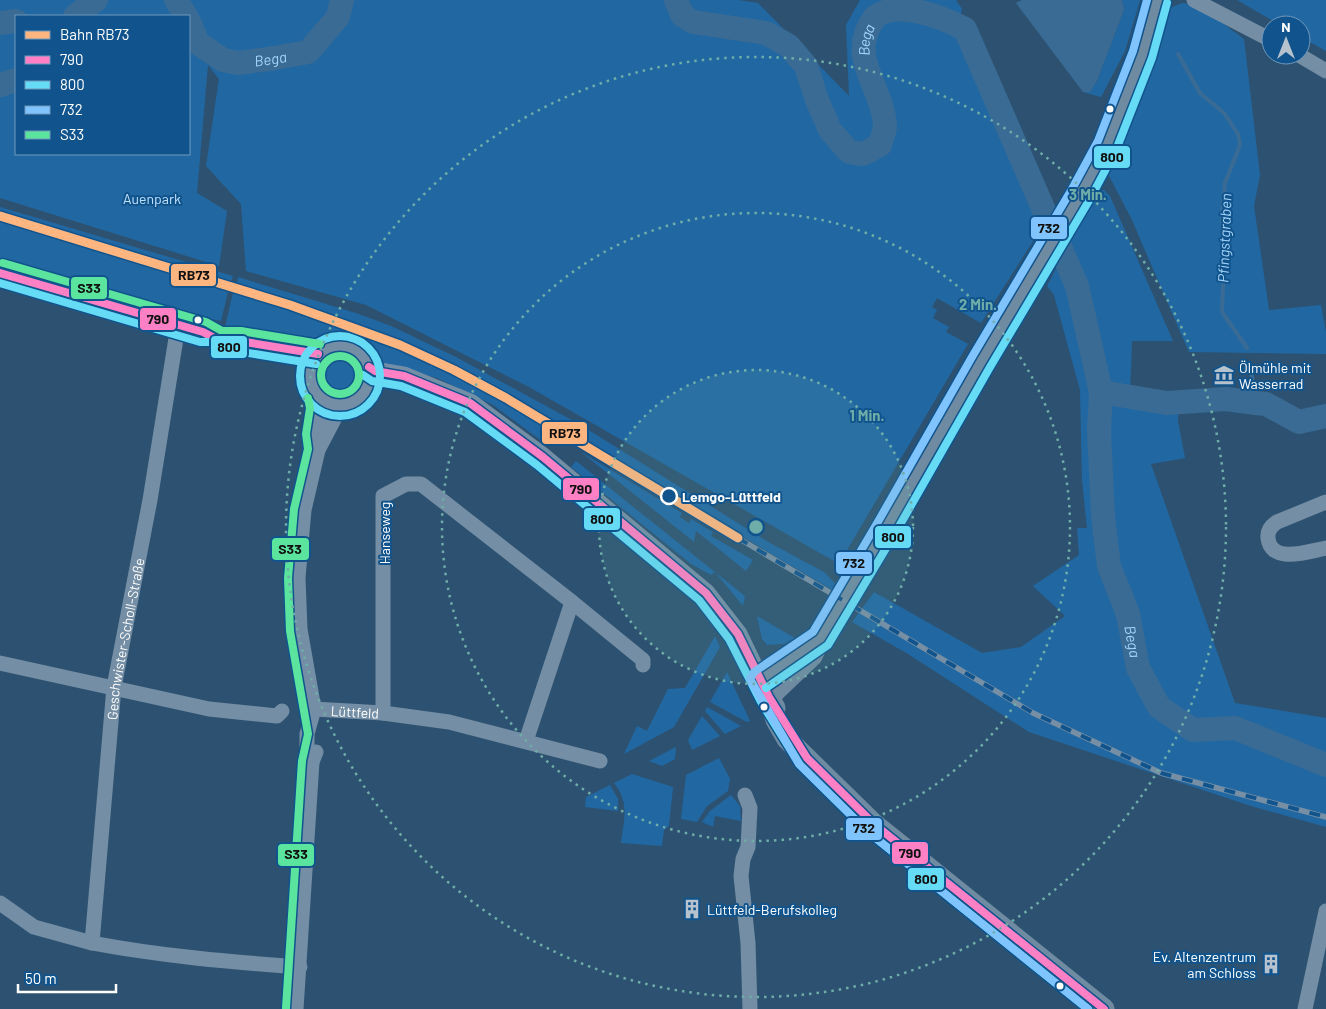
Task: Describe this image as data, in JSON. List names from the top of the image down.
{
  "streets": {
    "street": ["Hanseweg", "Geschwister-Scholl-Straße", "Lüttfeld"]
  },
  "crossings": [
    ["Hanseweg", "Lüttfeld"]
  ],
  "water": ["Bega", "Pfingstgraben"],
  "parks": ["Auenpark"],
  "places": {
    "museum": ["Ölmühle mit Wasserrad"],
    "other": ["Lemgo-Lüttfeld"],
    "building": ["Lüttfeld-Berufskolleg", "Ev. Altenzentrum am Schloss"]
  },
  "lines": [
    "transit line 732",
    "transit line 800",
    "rail line RB73",
    "transit line S33",
    "transit line 790"
  ],
  "legend": [
    "Bahn RB73",
    "790",
    "800",
    "732",
    "S33"
  ],
  "scale_bar": "50 m",
  "north": "top",
  "rings": ["3 Min.", "2 Min.", "1 Min."]
}
